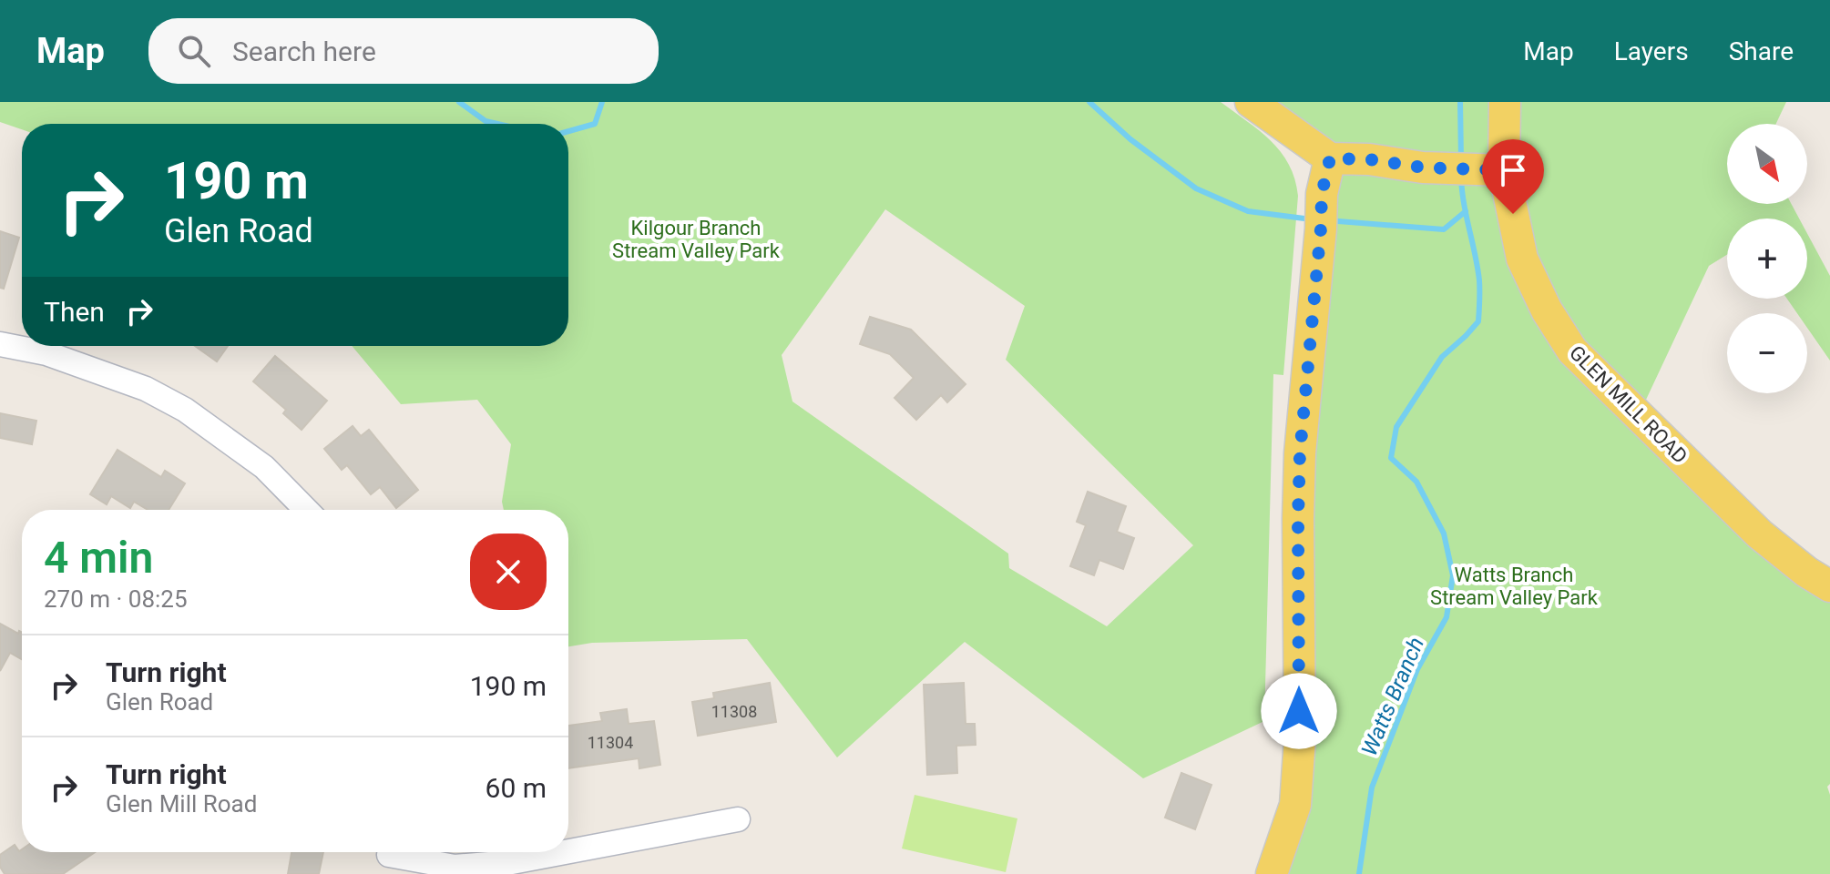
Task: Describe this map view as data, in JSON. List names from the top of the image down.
{
  "streets": {
    "main road": ["GLEN MILL ROAD"]
  },
  "water": ["Watts Branch"],
  "parks": ["Kilgour Branch Stream Valley Park", "Watts Branch Stream Valley Park"],
  "house_numbers": ["11308", "11304"],
  "north": "bottom right",
  "page": {
    "header": "Map",
    "search": "Search here",
    "nav": ["Map", "Layers", "Share"],
    "map_buttons": ["+", "−"],
    "turn": ["190 m", "Glen Road"],
    "then": "Then",
    "heading": ["4 min", "270 m · 08:25"],
    "list": [
      {
        "name": "Turn right",
        "note": "Glen Road",
        "value": "190 m"
      },
      {
        "name": "Turn right",
        "note": "Glen Mill Road",
        "value": "60 m"
      }
    ]
  }
}
